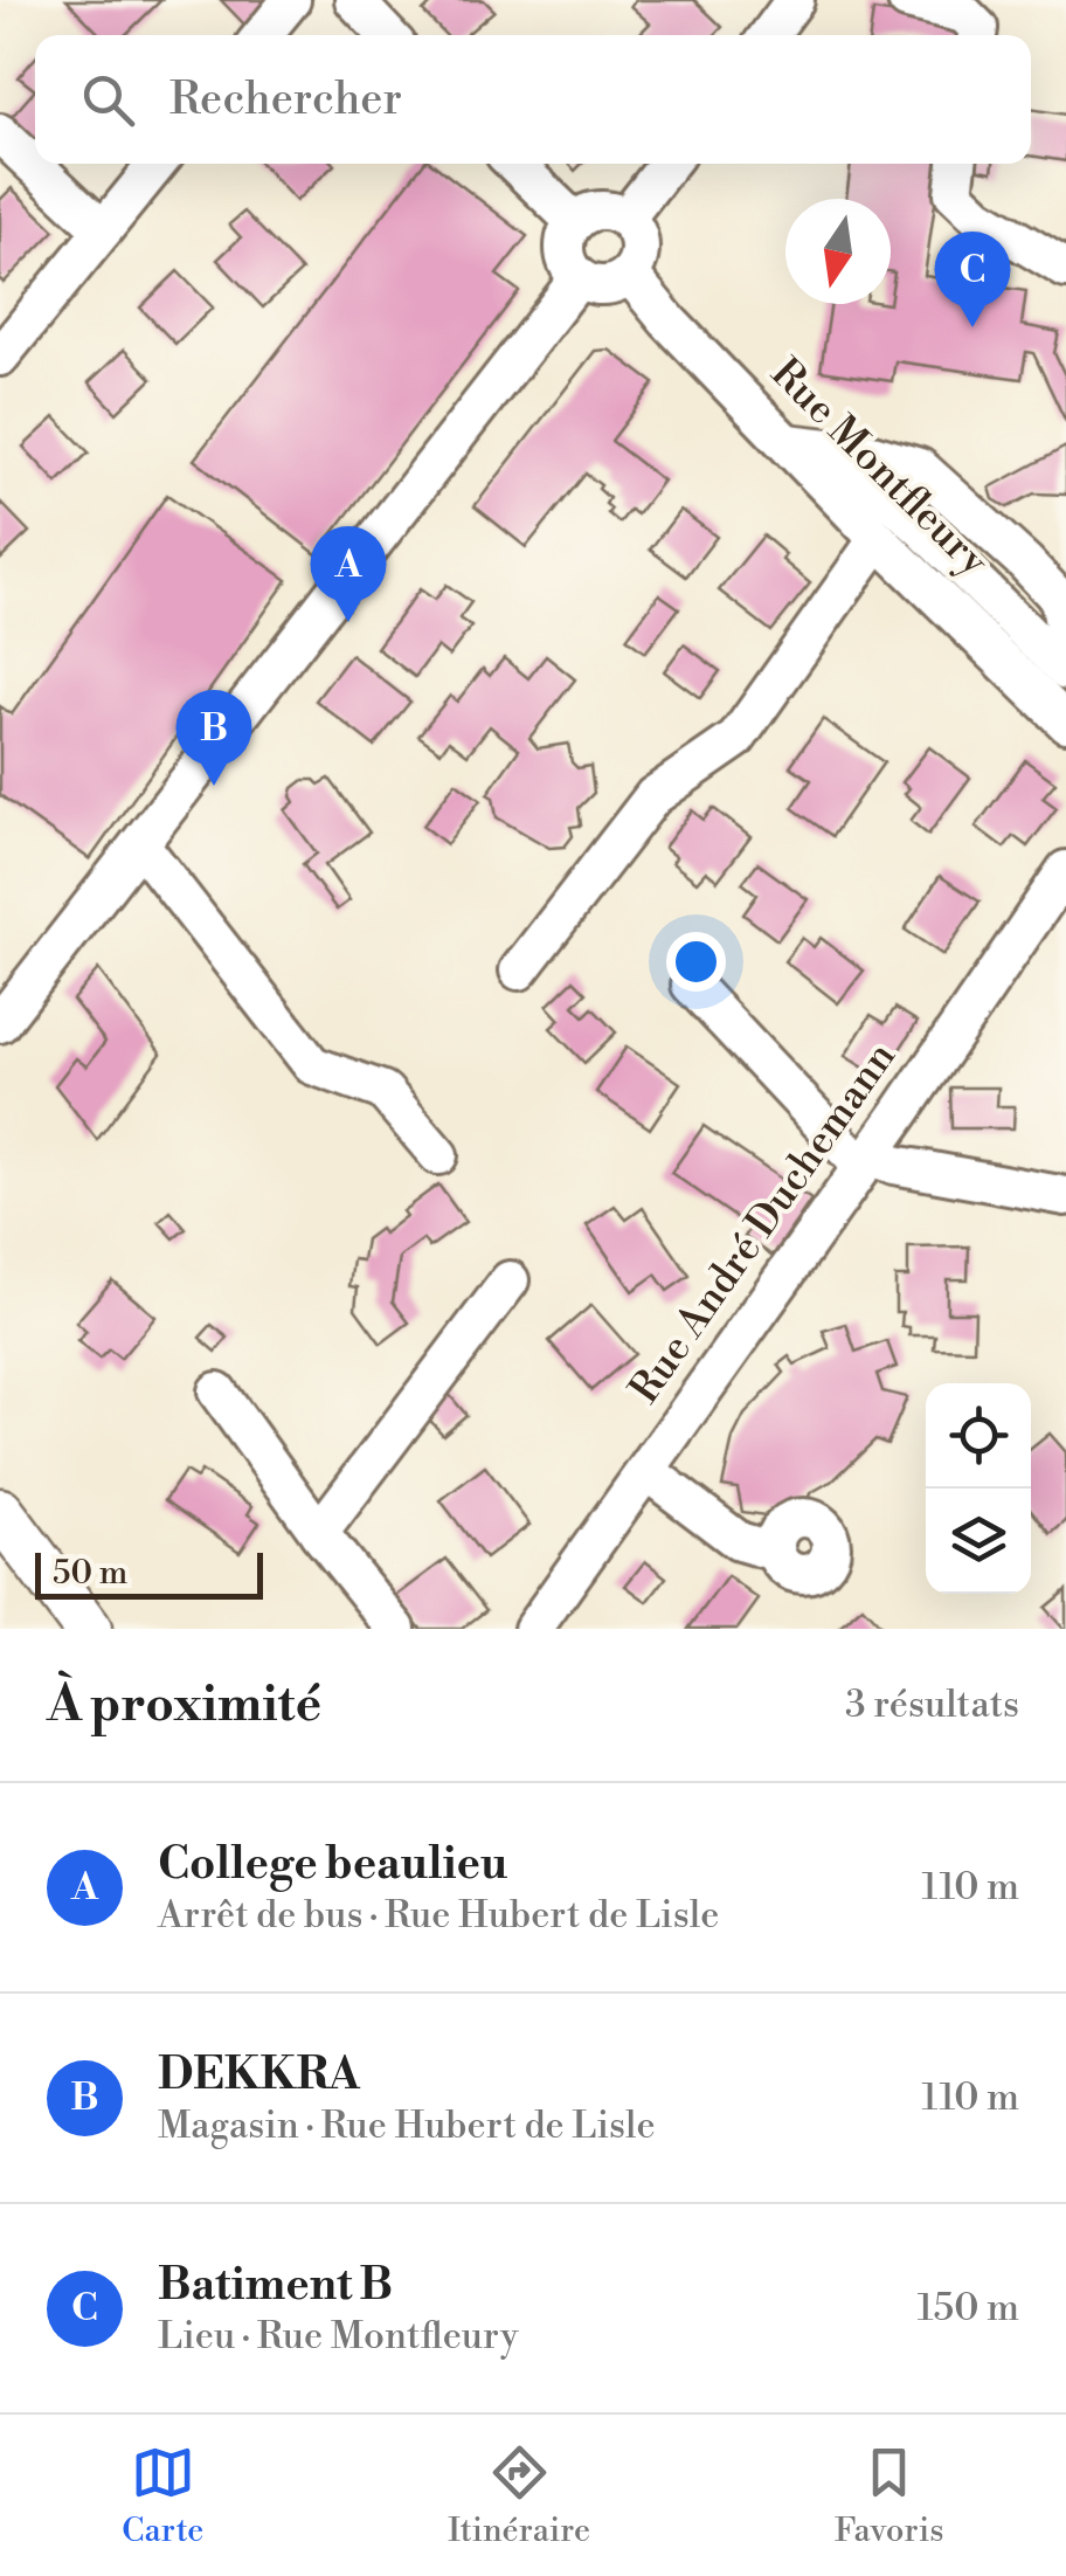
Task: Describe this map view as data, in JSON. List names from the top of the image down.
{
  "streets": {
    "street": ["Rue Montfleury", "Rue André Duchemann"]
  },
  "scale_bar": "50 m",
  "north": "bottom",
  "page": {
    "search": "Rechercher",
    "pins": ["C", "A", "B"],
    "scale": "50 m",
    "heading": ["À proximité", "3 résultats"],
    "list": [
      {
        "mark": "A",
        "name": "College beaulieu",
        "note": "Arrêt de bus · Rue Hubert de Lisle",
        "value": "110 m"
      },
      {
        "mark": "B",
        "name": "DEKKRA",
        "note": "Magasin · Rue Hubert de Lisle",
        "value": "110 m"
      },
      {
        "mark": "C",
        "name": "Batiment B",
        "note": "Lieu · Rue Montfleury",
        "value": "150 m"
      }
    ],
    "nav": ["Carte", "Itinéraire", "Favoris"]
  }
}
